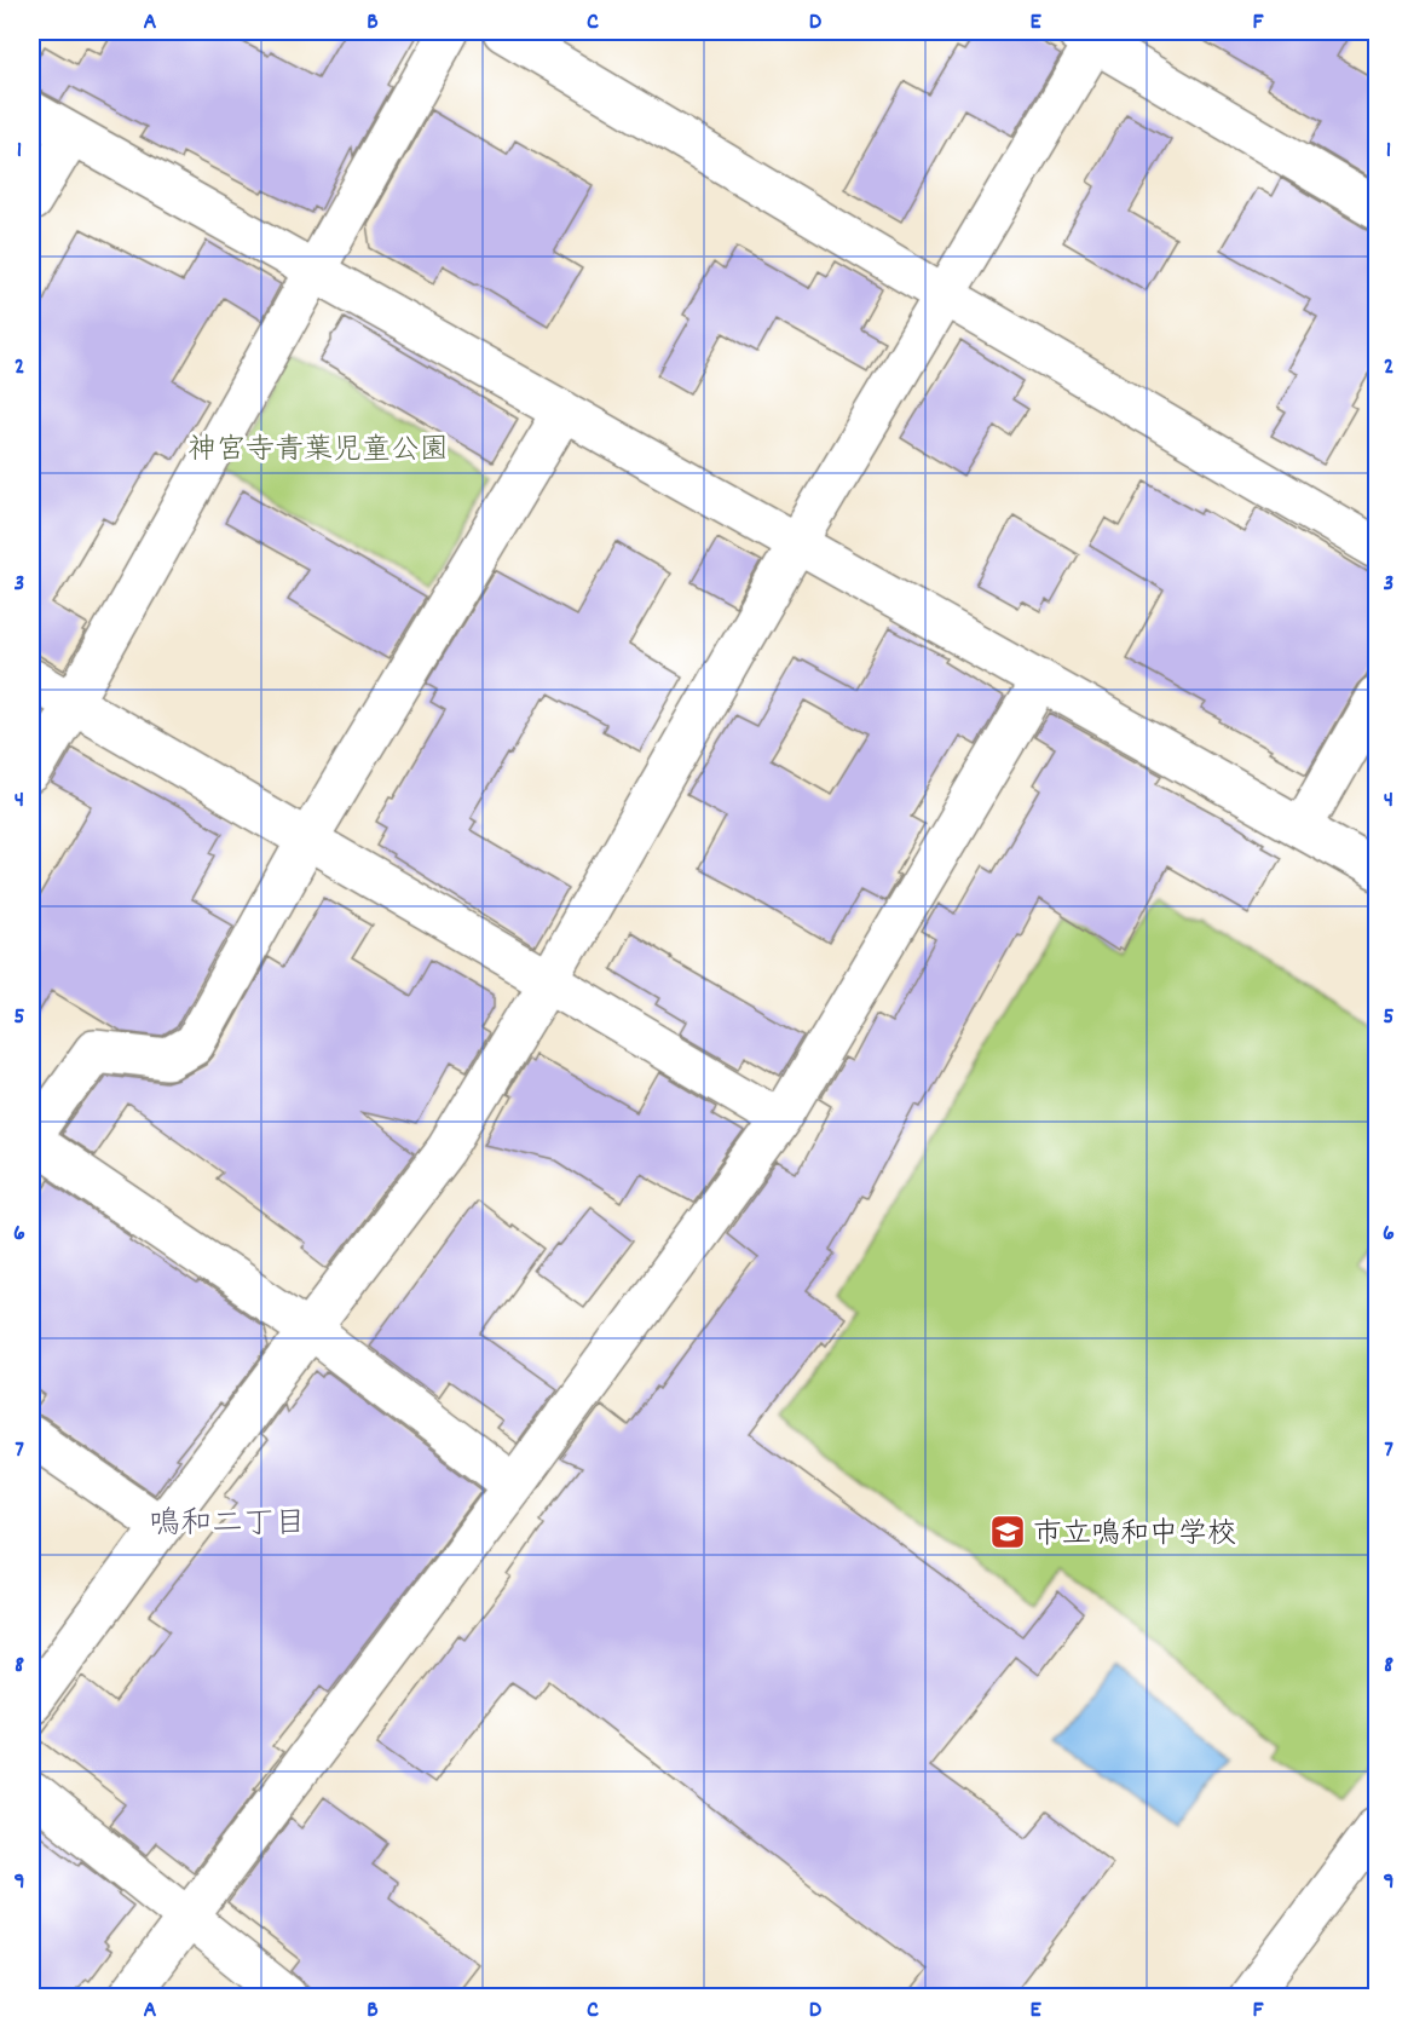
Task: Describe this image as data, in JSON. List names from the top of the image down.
{
  "districts": ["鳴和二丁目"],
  "parks": ["神宮寺青葉児童公園"],
  "places": {
    "school or university": ["市立鳴和中学校"]
  },
  "grid": {
    "columns": [
      "A",
      "B",
      "C",
      "D",
      "E",
      "F"
    ],
    "rows": [
      "1",
      "2",
      "3",
      "4",
      "5",
      "6",
      "7",
      "8",
      "9"
    ]
  }
}
